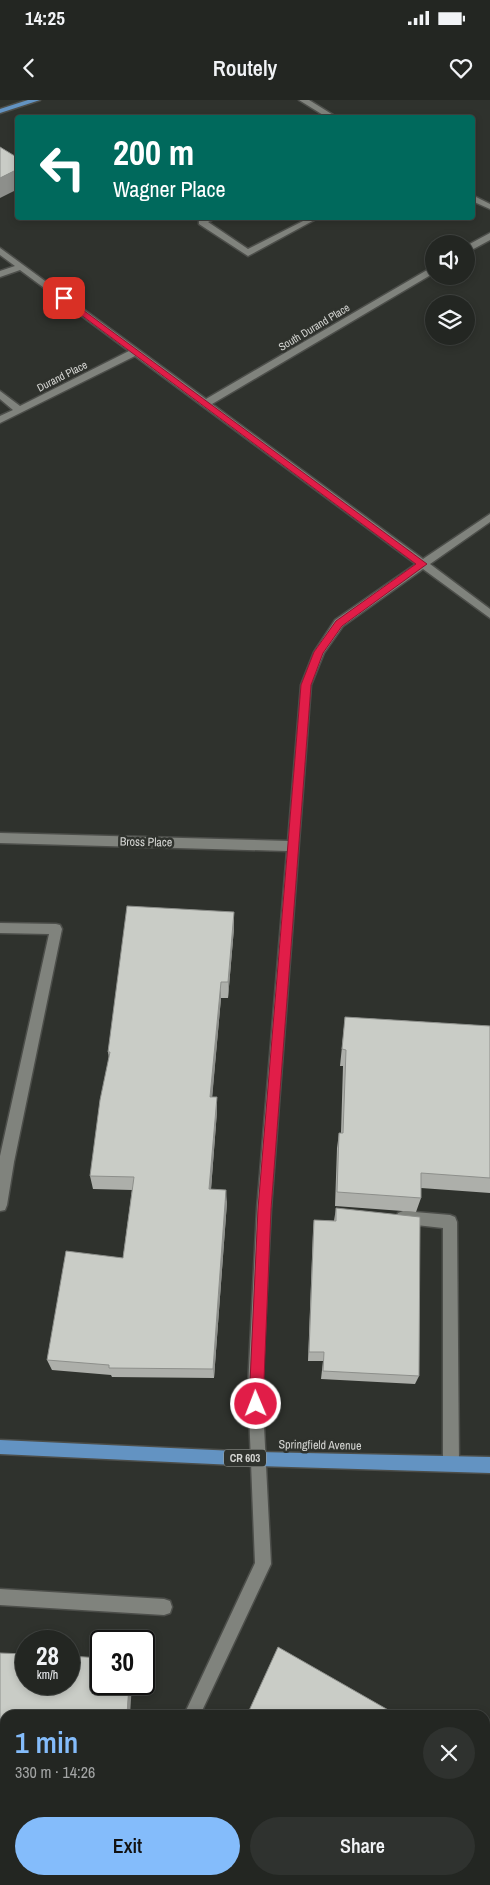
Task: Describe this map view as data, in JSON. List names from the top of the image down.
{
  "streets": {
    "main road": ["Springfield Avenue", "CR 603"],
    "street": ["South Durand Place", "Durand Place", "Bross Place"]
  },
  "page": {
    "status": "14:25",
    "header": "Routely",
    "turn": ["200 m", "Wagner Place"],
    "speed": "28 km/h",
    "limit": "30",
    "heading": ["1 min", "330 m · 14:26"],
    "buttons": ["Exit", "Share"]
  }
}
